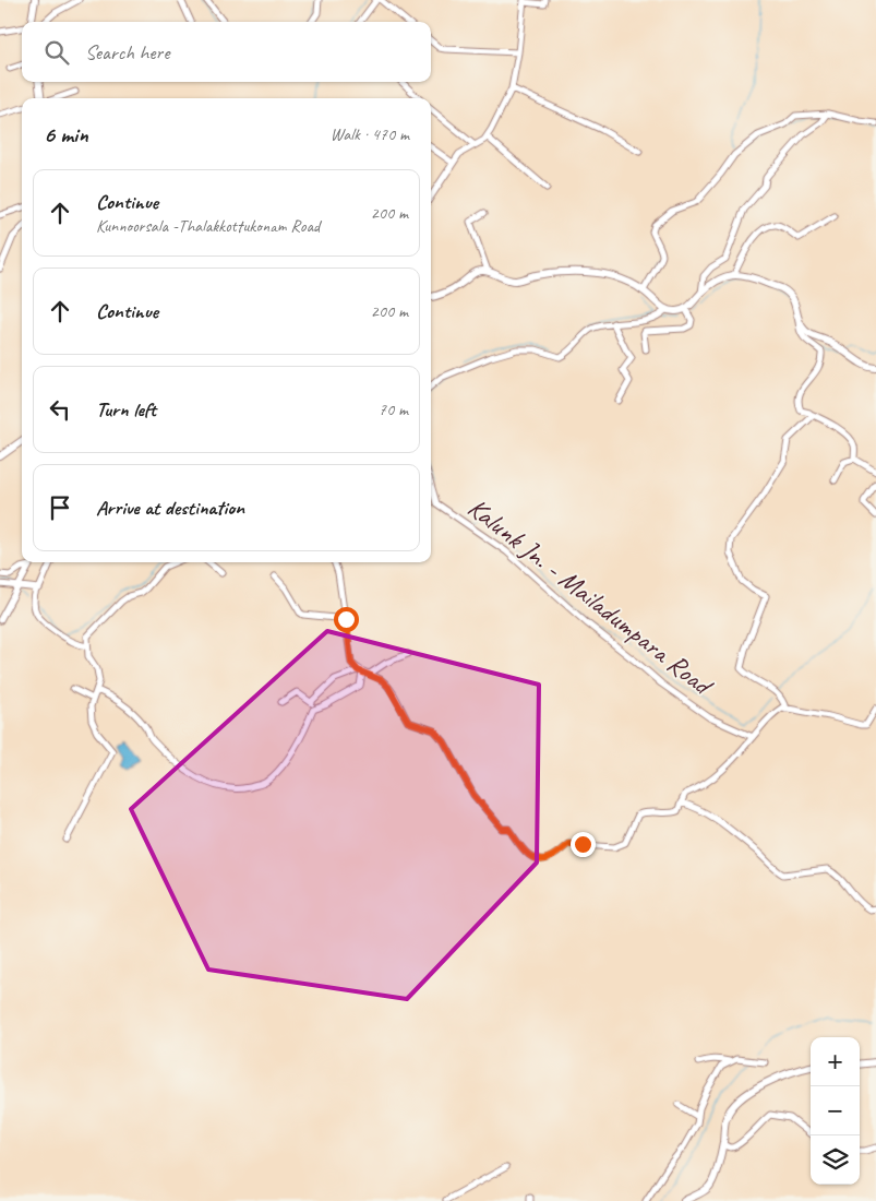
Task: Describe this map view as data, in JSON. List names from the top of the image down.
{
  "streets": {
    "street": ["Kalunk Jn. - Mailadumpara Road"]
  },
  "page": {
    "search": "Search here",
    "heading": ["6 min", "Walk · 470 m"],
    "list": [
      ["Continue", "Kunnoorsala -Thalakkottukonam Road", "200 m"],
      ["Continue", "200 m"],
      ["Turn left", "70 m"],
      "Arrive at destination"
    ],
    "map_buttons": ["+", "−"]
  }
}
